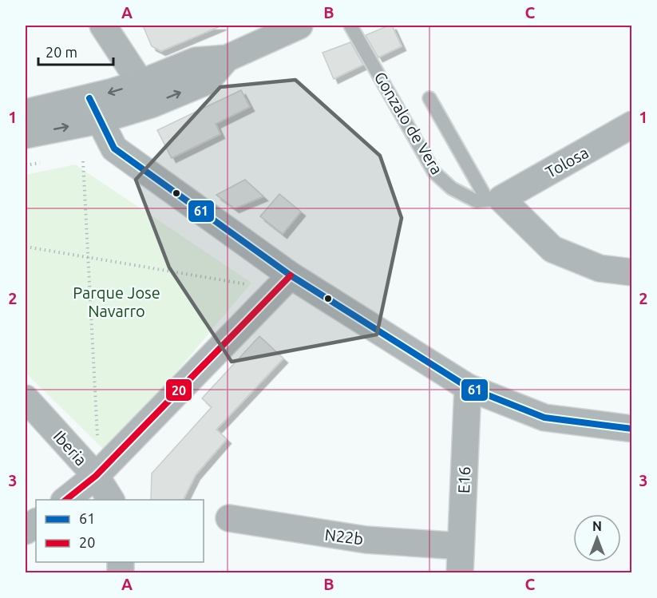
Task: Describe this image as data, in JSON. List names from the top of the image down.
{
  "streets": {
    "street": [
      "Tolosa",
      "Iberia",
      "E16",
      "N22b"
    ],
    "lane": ["Gonzalo de Vera"]
  },
  "crossings": [
    ["Gonzalo de Vera", "Tolosa"],
    ["E16", "N22b"]
  ],
  "parks": ["Parque Jose Navarro"],
  "lines": ["transit line 61", "transit line 20"],
  "legend": ["61", "20"],
  "scale_bar": "20 m",
  "north": "top",
  "grid": {
    "columns": ["A", "B", "C"],
    "rows": ["1", "2", "3"]
  }
}
